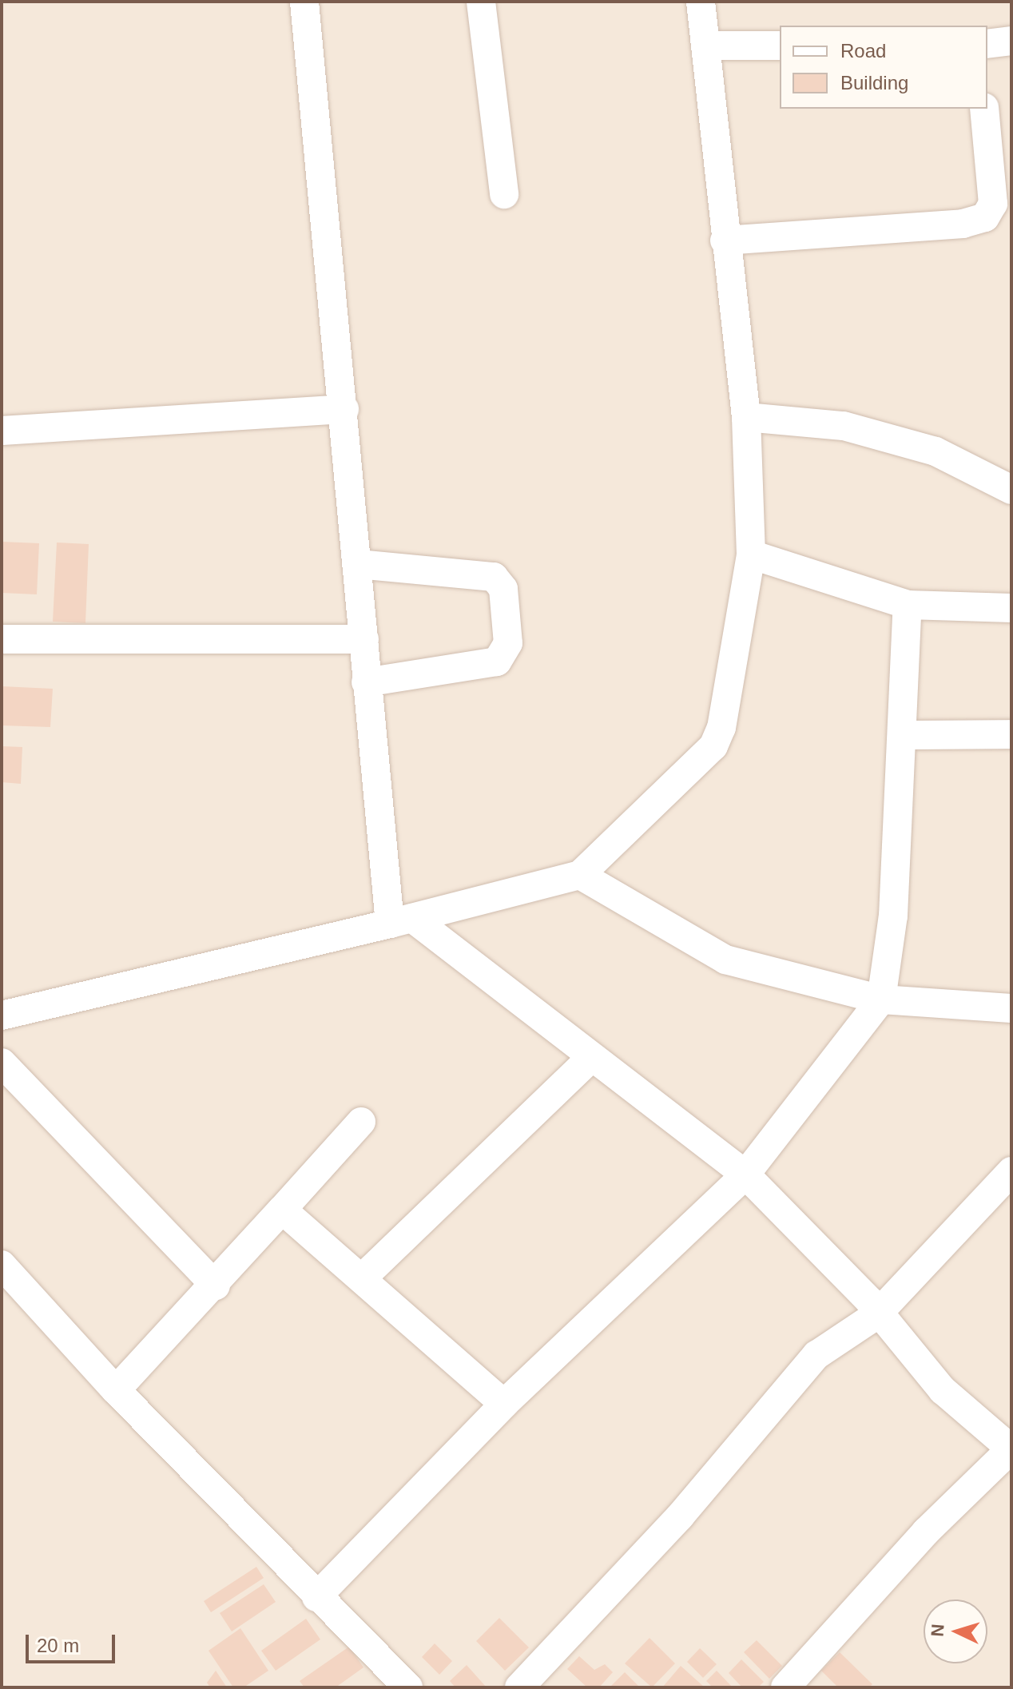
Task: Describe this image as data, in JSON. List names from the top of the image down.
{
  "legend": ["Road", "Building"],
  "scale_bar": "20 m",
  "north": "left"
}
